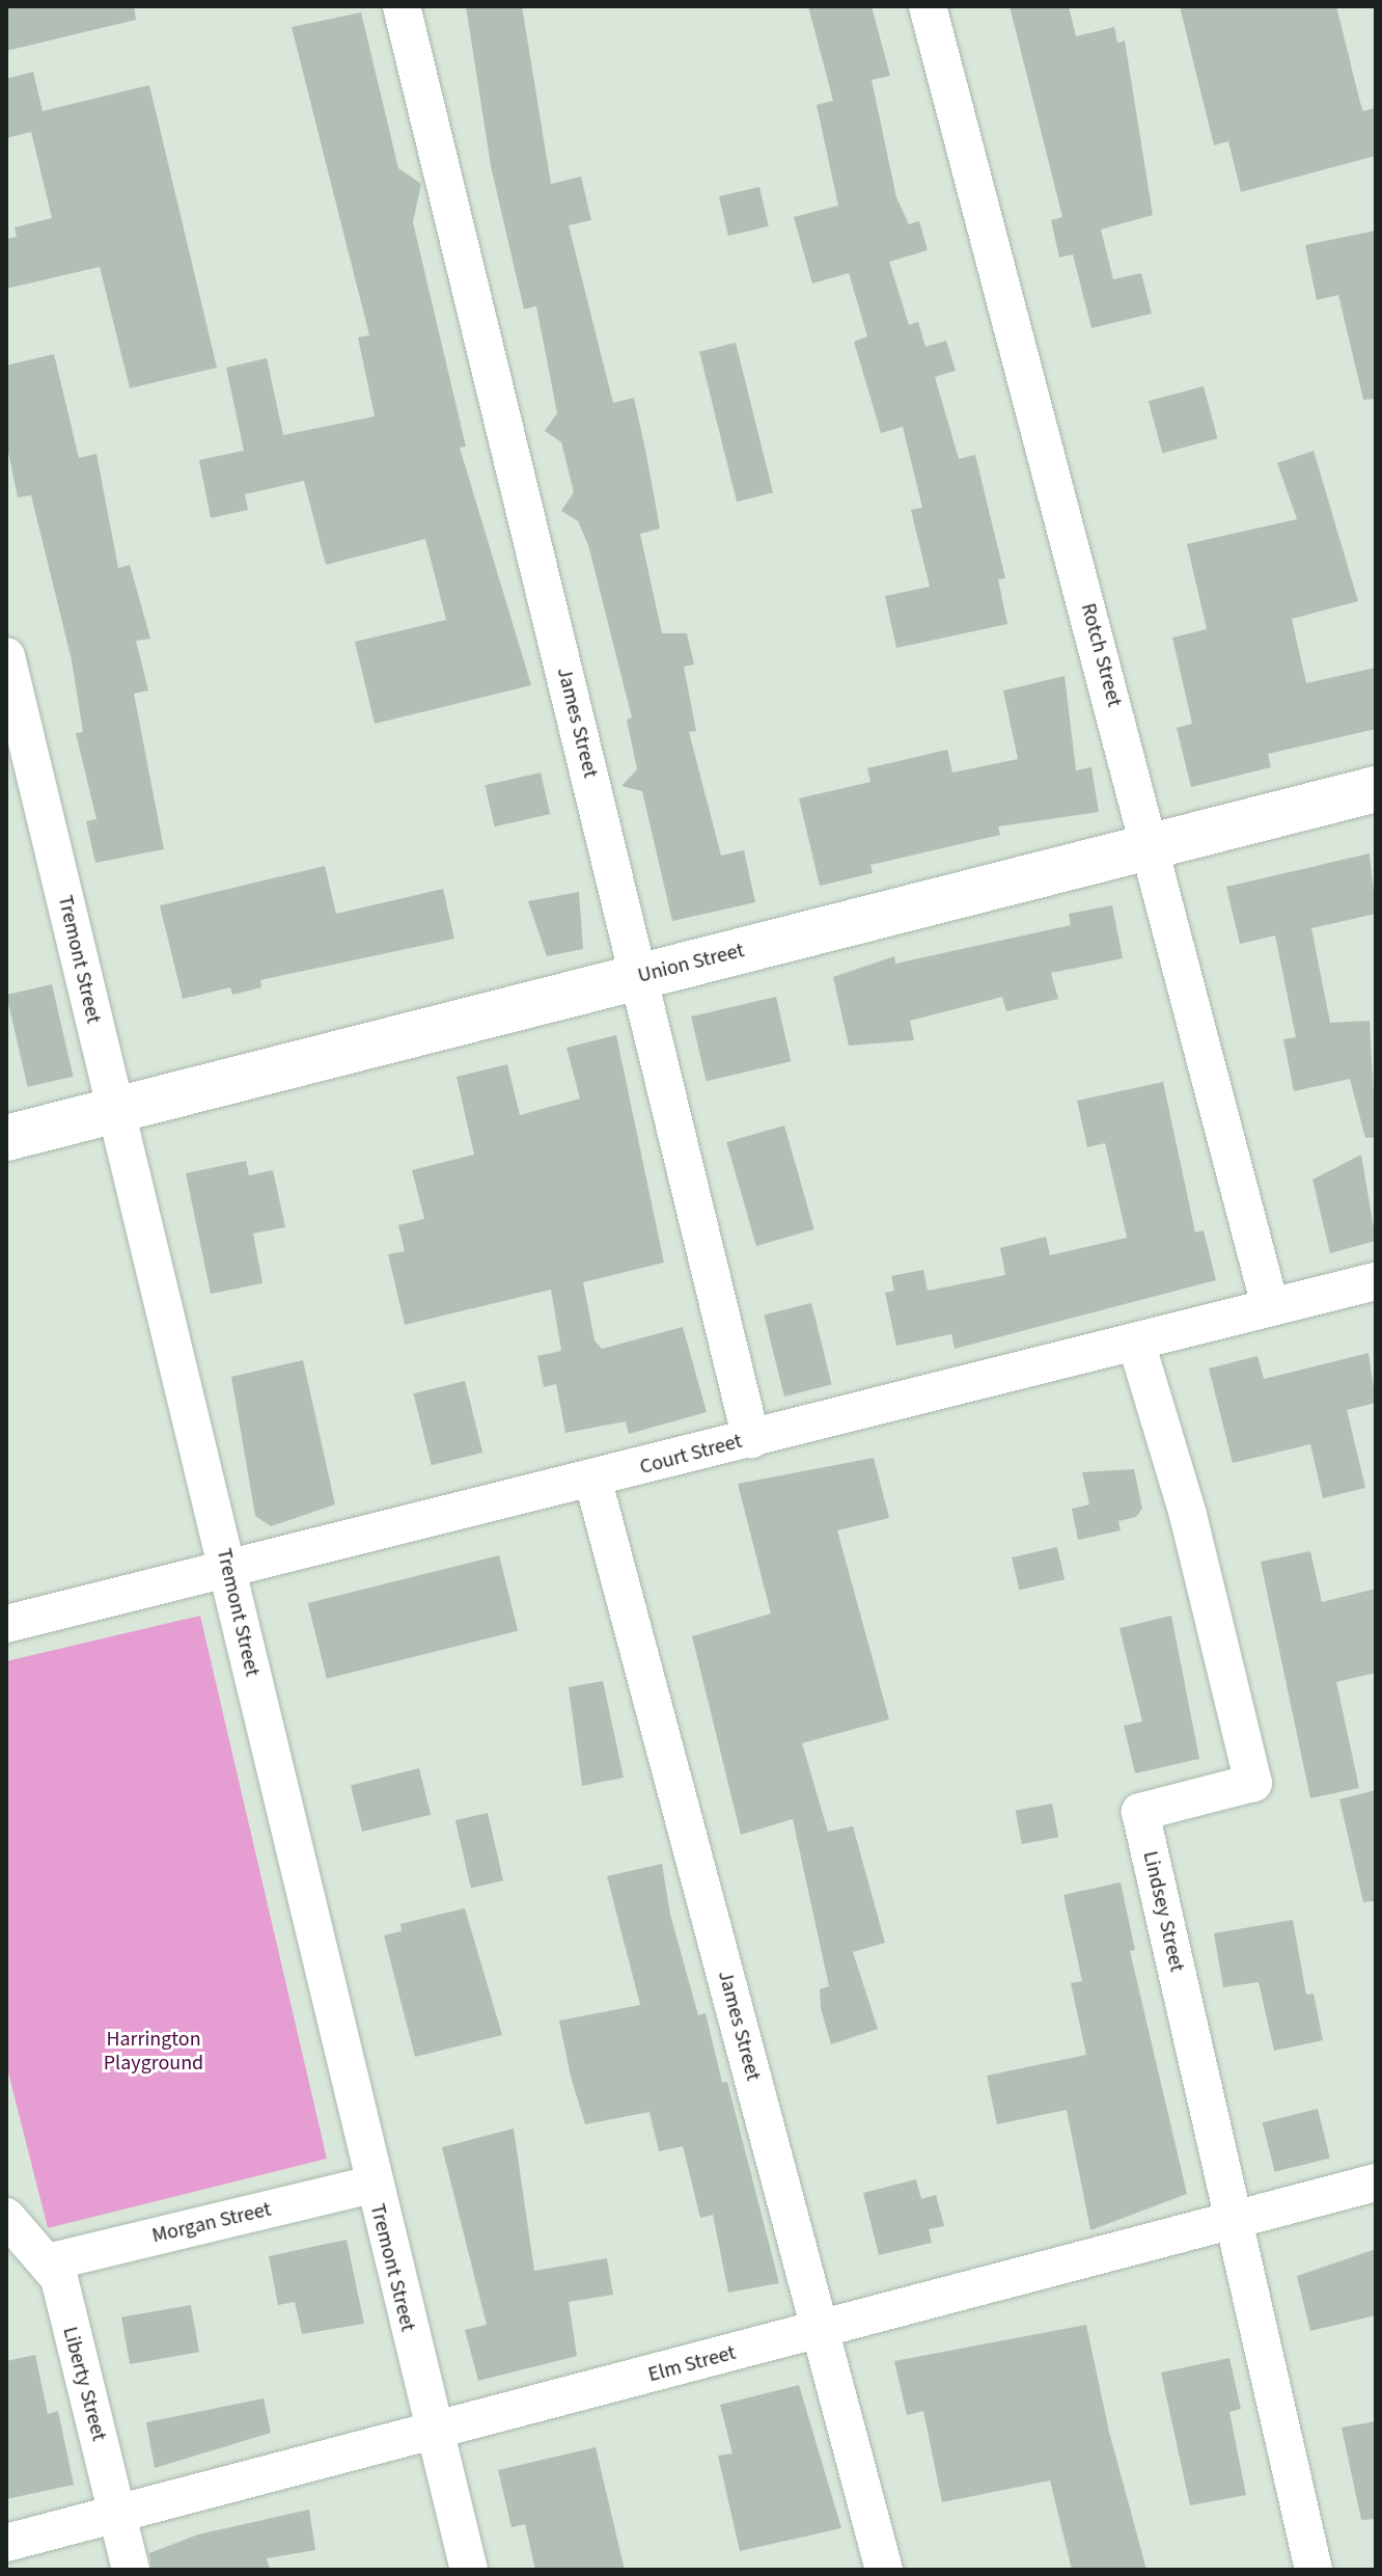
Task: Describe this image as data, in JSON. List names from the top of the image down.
{
  "streets": {
    "main road": ["Union Street"],
    "street": [
      "Rotch Street",
      "James Street",
      "Tremont Street",
      "Court Street",
      "Lindsey Street",
      "Morgan Street",
      "Elm Street",
      "Liberty Street"
    ]
  },
  "crossings": [
    ["Rotch Street", "Union Street"],
    ["Rotch Street", "Court Street"],
    ["James Street", "Union Street"],
    ["James Street", "Court Street"],
    ["James Street", "Elm Street"],
    ["Tremont Street", "Union Street"],
    ["Tremont Street", "Court Street"],
    ["Tremont Street", "Morgan Street"],
    ["Tremont Street", "Elm Street"],
    ["Court Street", "Lindsey Street"],
    ["Lindsey Street", "Elm Street"],
    ["Morgan Street", "Liberty Street"],
    ["Elm Street", "Liberty Street"]
  ],
  "parks": ["Harrington Playground"]
}
